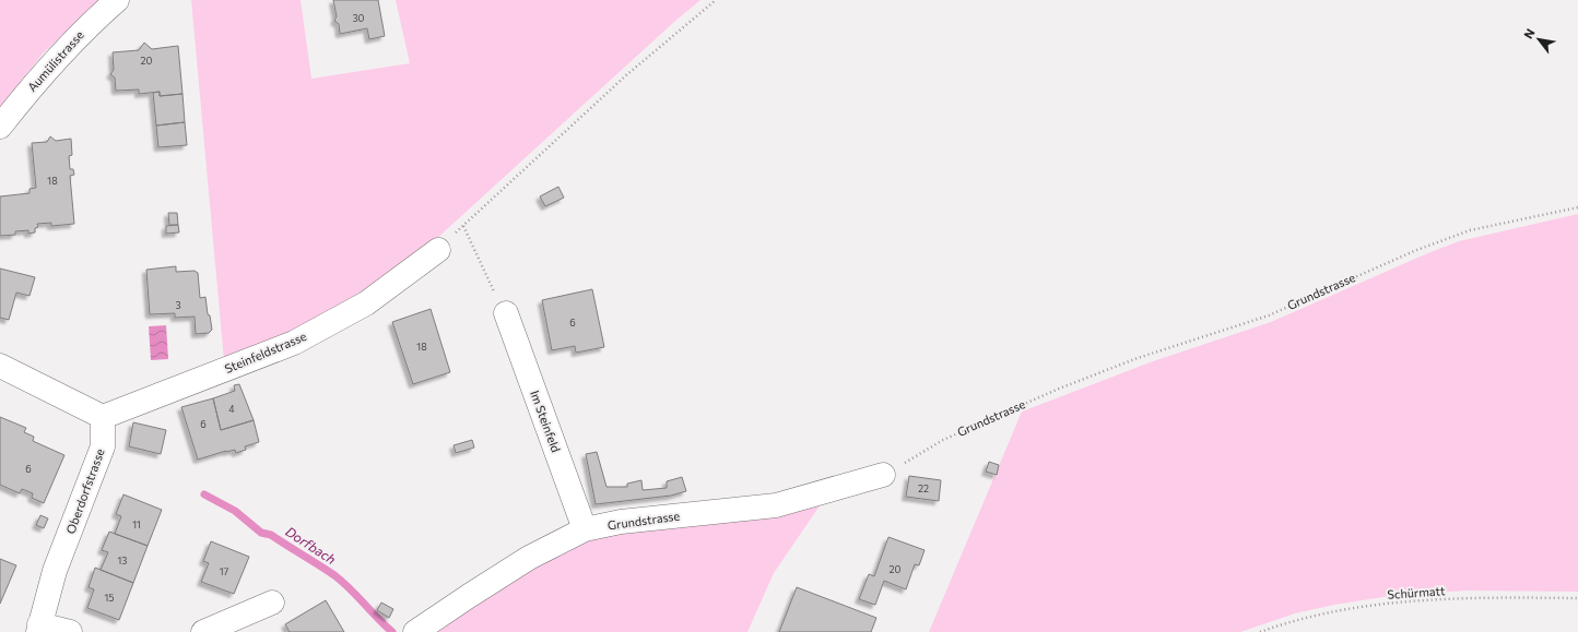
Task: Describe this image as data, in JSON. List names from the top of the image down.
{
  "streets": {
    "street": [
      "Aumülistrasse",
      "Grundstrasse",
      "Steinfeldstrasse",
      "Im Steinfeld",
      "Oberdorfstrasse"
    ],
    "path": ["Schürmatt"]
  },
  "crossings": [
    ["Grundstrasse", "Im Steinfeld"],
    ["Steinfeldstrasse", "Oberdorfstrasse"]
  ],
  "water": ["Dorfbach"],
  "house_numbers": [
    "30",
    "20",
    "18",
    "3",
    "6",
    "18",
    "4",
    "6",
    "6",
    "22",
    "11",
    "13",
    "20",
    "17",
    "15"
  ],
  "north": "top left"
}
